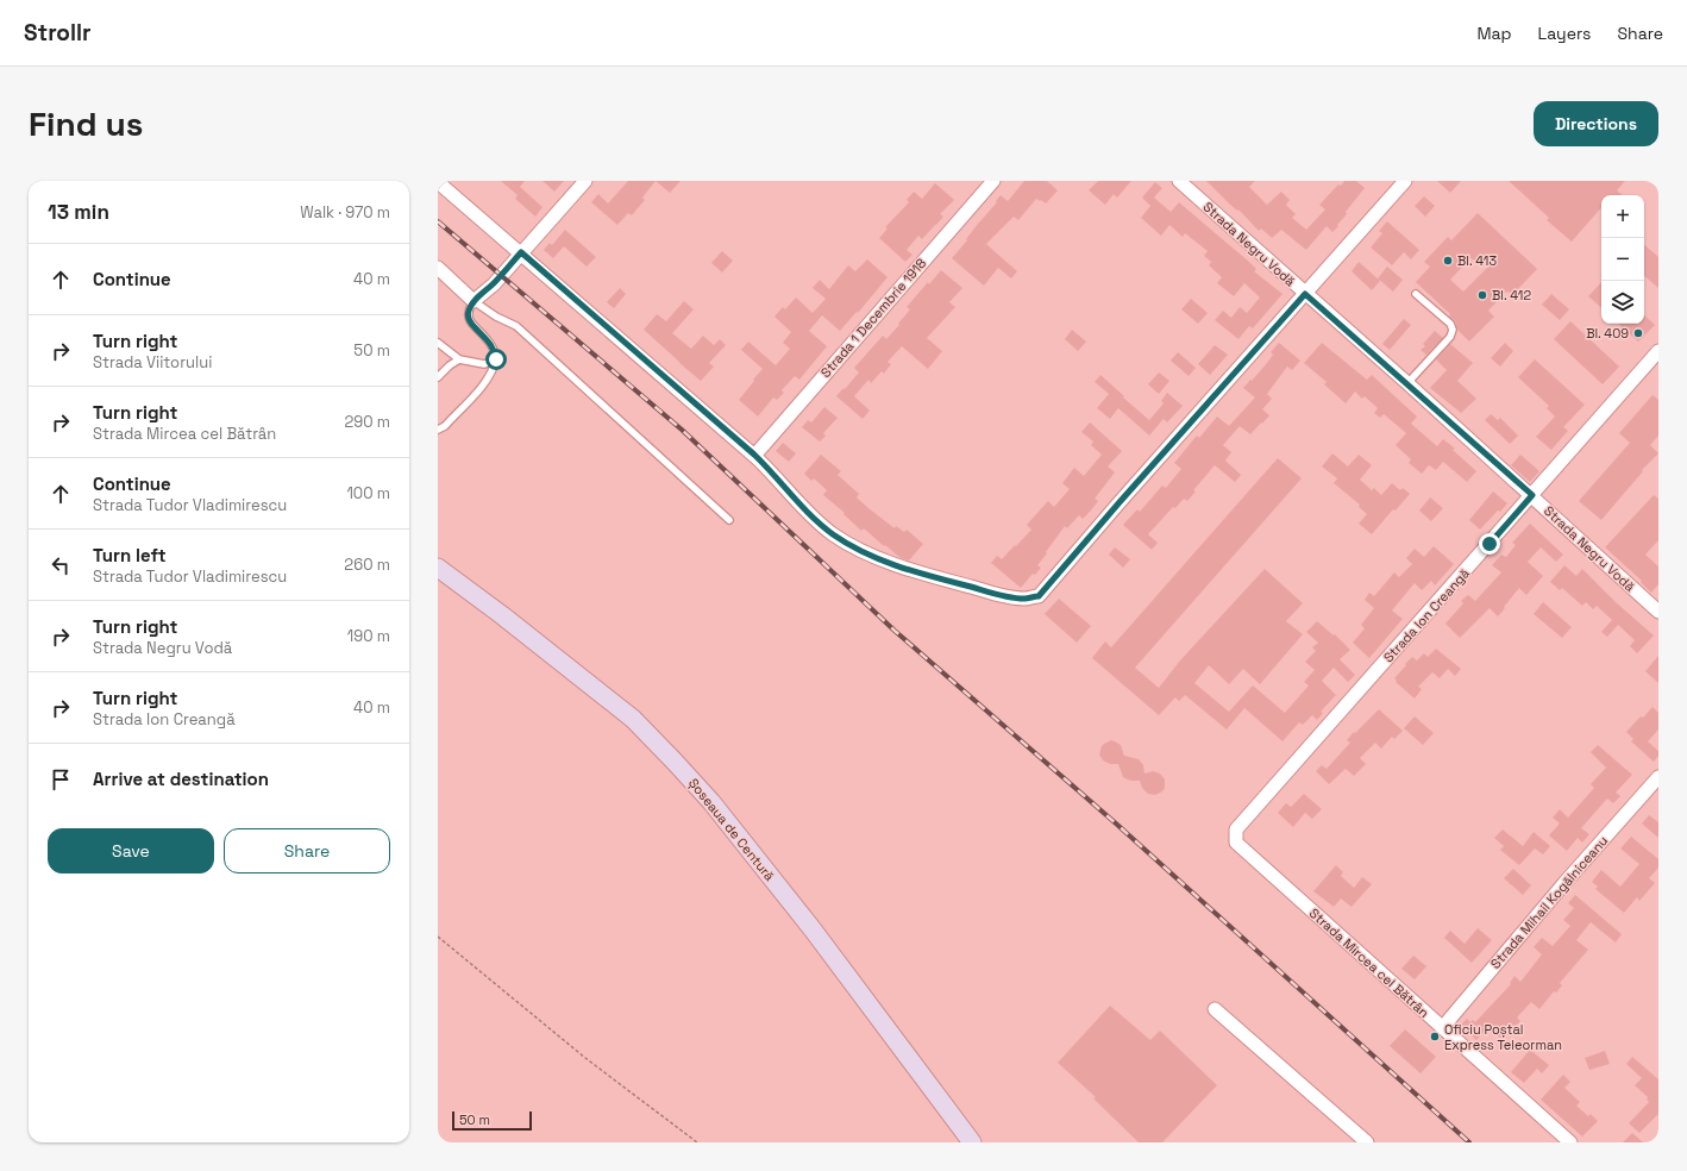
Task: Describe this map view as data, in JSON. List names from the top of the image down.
{
  "streets": {
    "main road": ["Șoseaua de Centură"],
    "street": [
      "Strada Negru Vodă",
      "Strada 1 Decembrie 1918",
      "Strada Ion Creangă",
      "Strada Mihail Kogălniceanu",
      "Strada Mircea cel Bătrân"
    ]
  },
  "crossings": [
    ["Strada Negru Vodă", "Strada Ion Creangă"],
    ["Strada Ion Creangă", "Strada Mircea cel Bătrân"],
    ["Strada Mihail Kogălniceanu", "Strada Mircea cel Bătrân"]
  ],
  "places": [
    "Bl. 413",
    "Bl. 412",
    "Bl. 409",
    "Oficiu Poștal Express Teleorman"
  ],
  "scale_bar": "50 m",
  "page": {
    "header": "Strollr",
    "nav": ["Map", "Layers", "Share"],
    "buttons": [
      "Directions",
      ["Save", "Share"]
    ],
    "title": "Find us",
    "heading": ["13 min", "Walk · 970 m"],
    "map_buttons": ["+", "−"],
    "list": [
      ["Continue", "40 m"],
      ["Turn right", "Strada Viitorului", "50 m"],
      ["Turn right", "Strada Mircea cel Bătrân", "290 m"],
      ["Continue", "Strada Tudor Vladimirescu", "100 m"],
      ["Turn left", "Strada Tudor Vladimirescu", "260 m"],
      ["Turn right", "Strada Negru Vodă", "190 m"],
      ["Turn right", "Strada Ion Creangă", "40 m"],
      "Arrive at destination"
    ],
    "scale": "50 m"
  }
}
